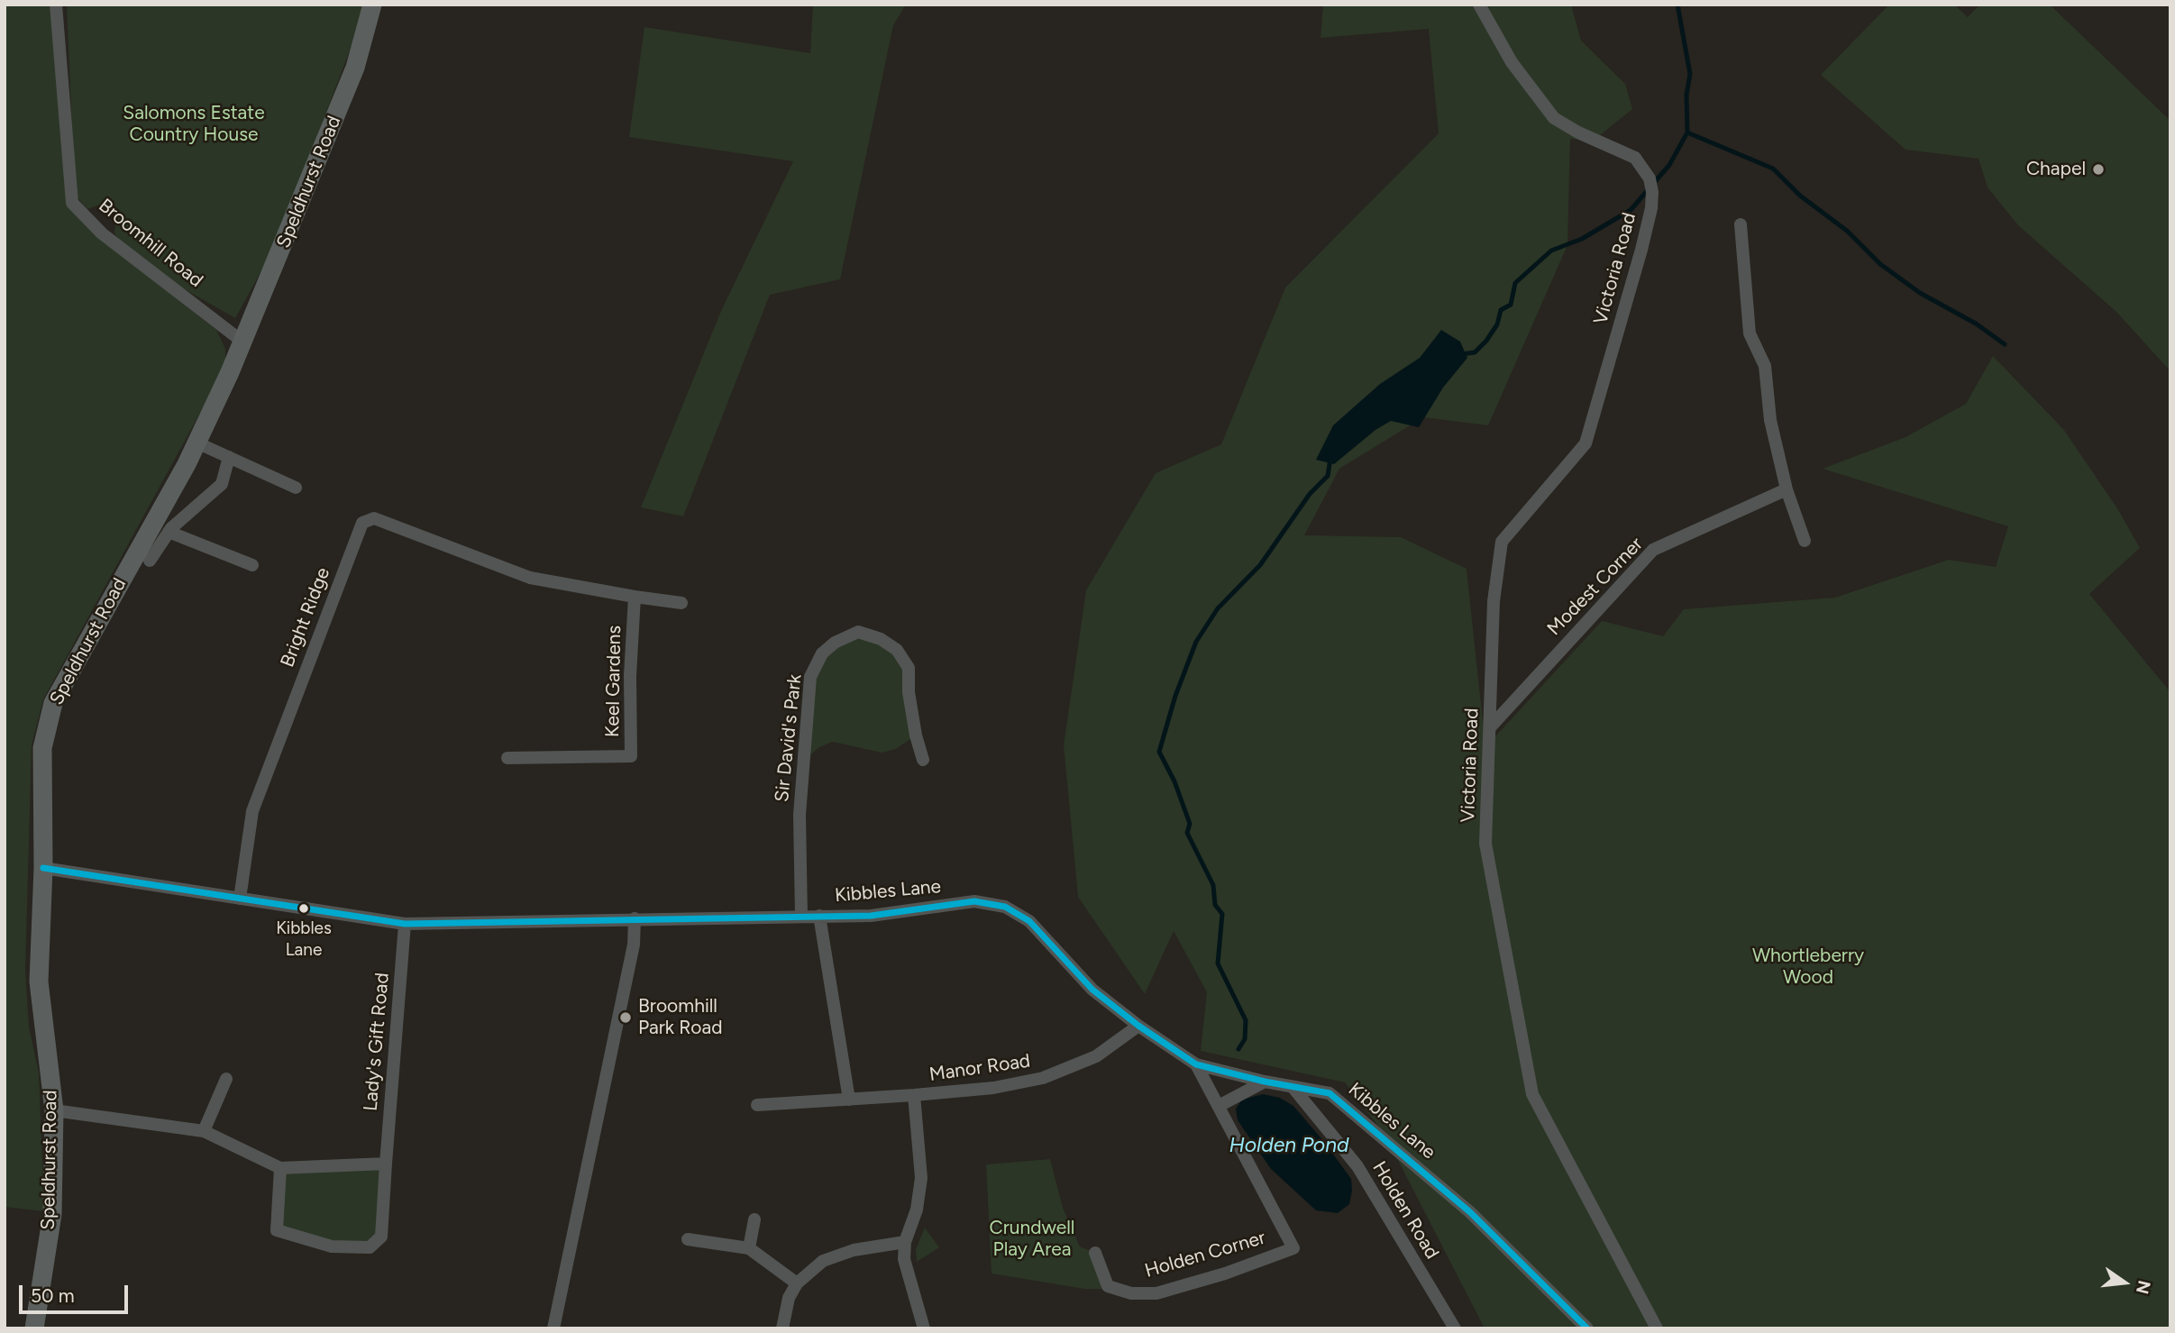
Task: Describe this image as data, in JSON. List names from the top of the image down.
{
  "streets": {
    "street": [
      "Speldhurst Road",
      "Broomhill Road",
      "Victoria Road",
      "Modest Corner",
      "Bright Ridge",
      "Keel Gardens",
      "Sir David's Park",
      "Kibbles Lane",
      "Lady's Gift Road",
      "Manor Road",
      "Holden Road",
      "Holden Corner"
    ]
  },
  "crossings": [
    ["Speldhurst Road", "Broomhill Road"],
    ["Speldhurst Road", "Kibbles Lane"],
    ["Victoria Road", "Modest Corner"],
    ["Bright Ridge", "Keel Gardens"],
    ["Bright Ridge", "Kibbles Lane"],
    ["Sir David's Park", "Kibbles Lane"],
    ["Kibbles Lane", "Lady's Gift Road"],
    ["Kibbles Lane", "Manor Road"],
    ["Kibbles Lane", "Holden Road"],
    ["Kibbles Lane", "Holden Corner"]
  ],
  "water": ["Holden Pond"],
  "parks": ["Salomons Estate Country House", "Whortleberry Wood", "Crundwell Play Area"],
  "places": ["Chapel", "Kibbles Lane", "Broomhill Park Road"],
  "scale_bar": "50 m",
  "north": "right"
}
